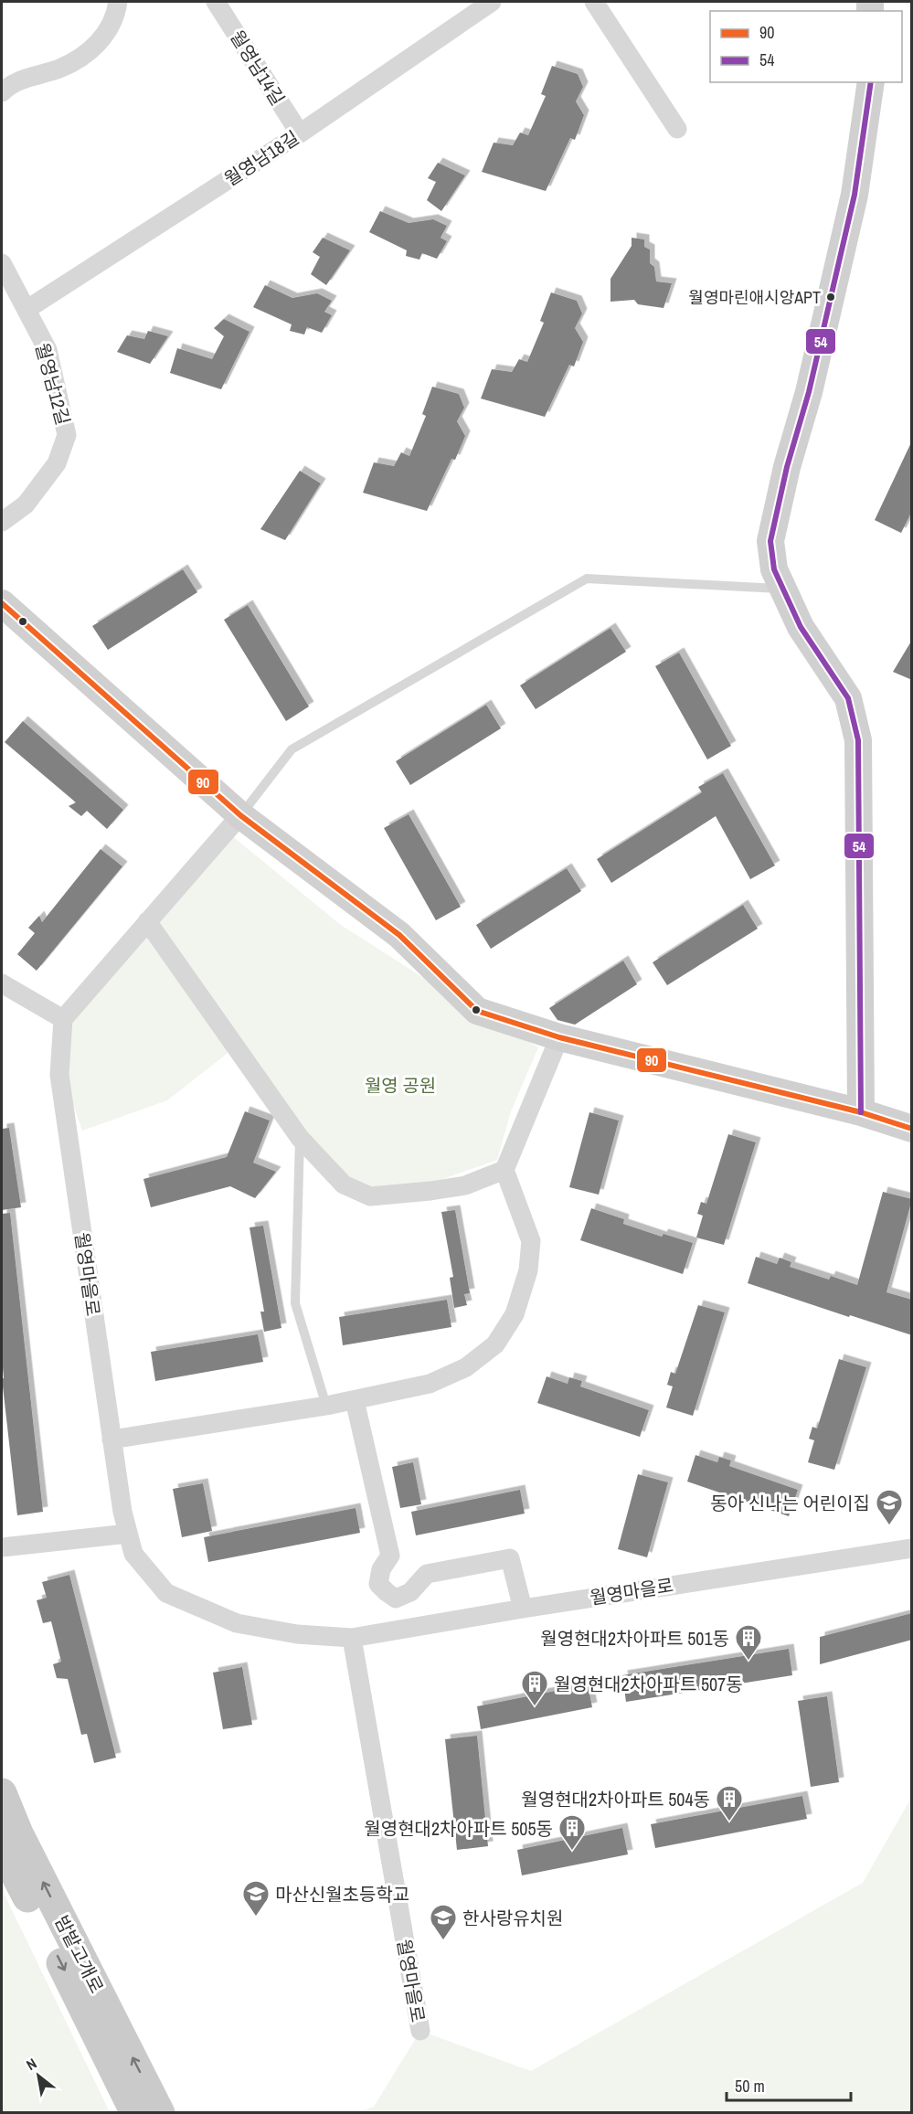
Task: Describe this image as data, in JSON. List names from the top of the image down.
{
  "streets": {
    "main road": ["밤밭고개로"],
    "street": [
      "월영남14길",
      "월영남18길",
      "월영남12길",
      "월영마을로"
    ]
  },
  "crossings": [
    ["월영남14길", "월영남18길"],
    ["월영남18길", "월영남12길"]
  ],
  "parks": ["월영 공원"],
  "places": {
    "other": ["월영마린애시앙APT"],
    "school or university": ["동아 신나는 어린이집", "마산신월초등학교", "한사랑유치원"],
    "building": [
      "월영현대2차아파트 501동",
      "월영현대2차아파트 507동",
      "월영현대2차아파트 504동",
      "월영현대2차아파트 505동"
    ]
  },
  "lines": ["transit line 54", "transit line 90"],
  "legend": ["90", "54"],
  "scale_bar": "50 m",
  "north": "top left"
}
